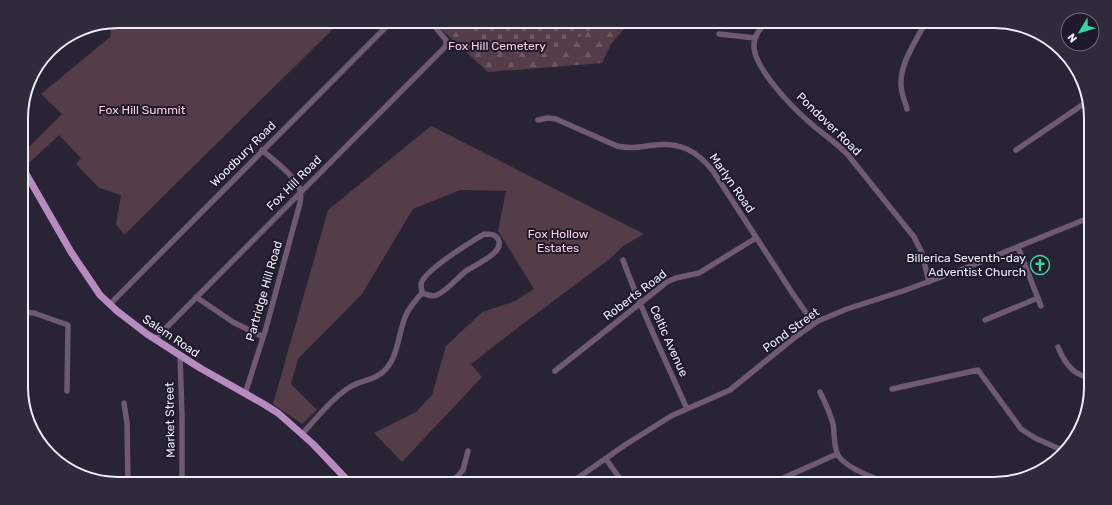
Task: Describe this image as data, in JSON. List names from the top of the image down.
{
  "streets": {
    "main road": ["Salem Road"],
    "street": [
      "Pondover Road",
      "Woodbury Road",
      "Fox Hill Road",
      "Marlyn Road",
      "Partridge Hill Road",
      "Roberts Road",
      "Pond Street",
      "Celtic Avenue",
      "Market Street"
    ]
  },
  "crossings": [
    ["Pondover Road", "Pond Street"],
    ["Woodbury Road", "Salem Road"],
    ["Fox Hill Road", "Partridge Hill Road"],
    ["Fox Hill Road", "Salem Road"],
    ["Marlyn Road", "Roberts Road"],
    ["Marlyn Road", "Pond Street"],
    ["Partridge Hill Road", "Salem Road"],
    ["Roberts Road", "Celtic Avenue"],
    ["Pond Street", "Celtic Avenue"],
    ["Salem Road", "Market Street"]
  ],
  "parks": ["Fox Hill Cemetery", "Fox Hill Summit", "Fox Hollow Estates"],
  "places": {
    "church": ["Billerica Seventh-day Adventist Church"]
  },
  "north": "bottom left"
}
